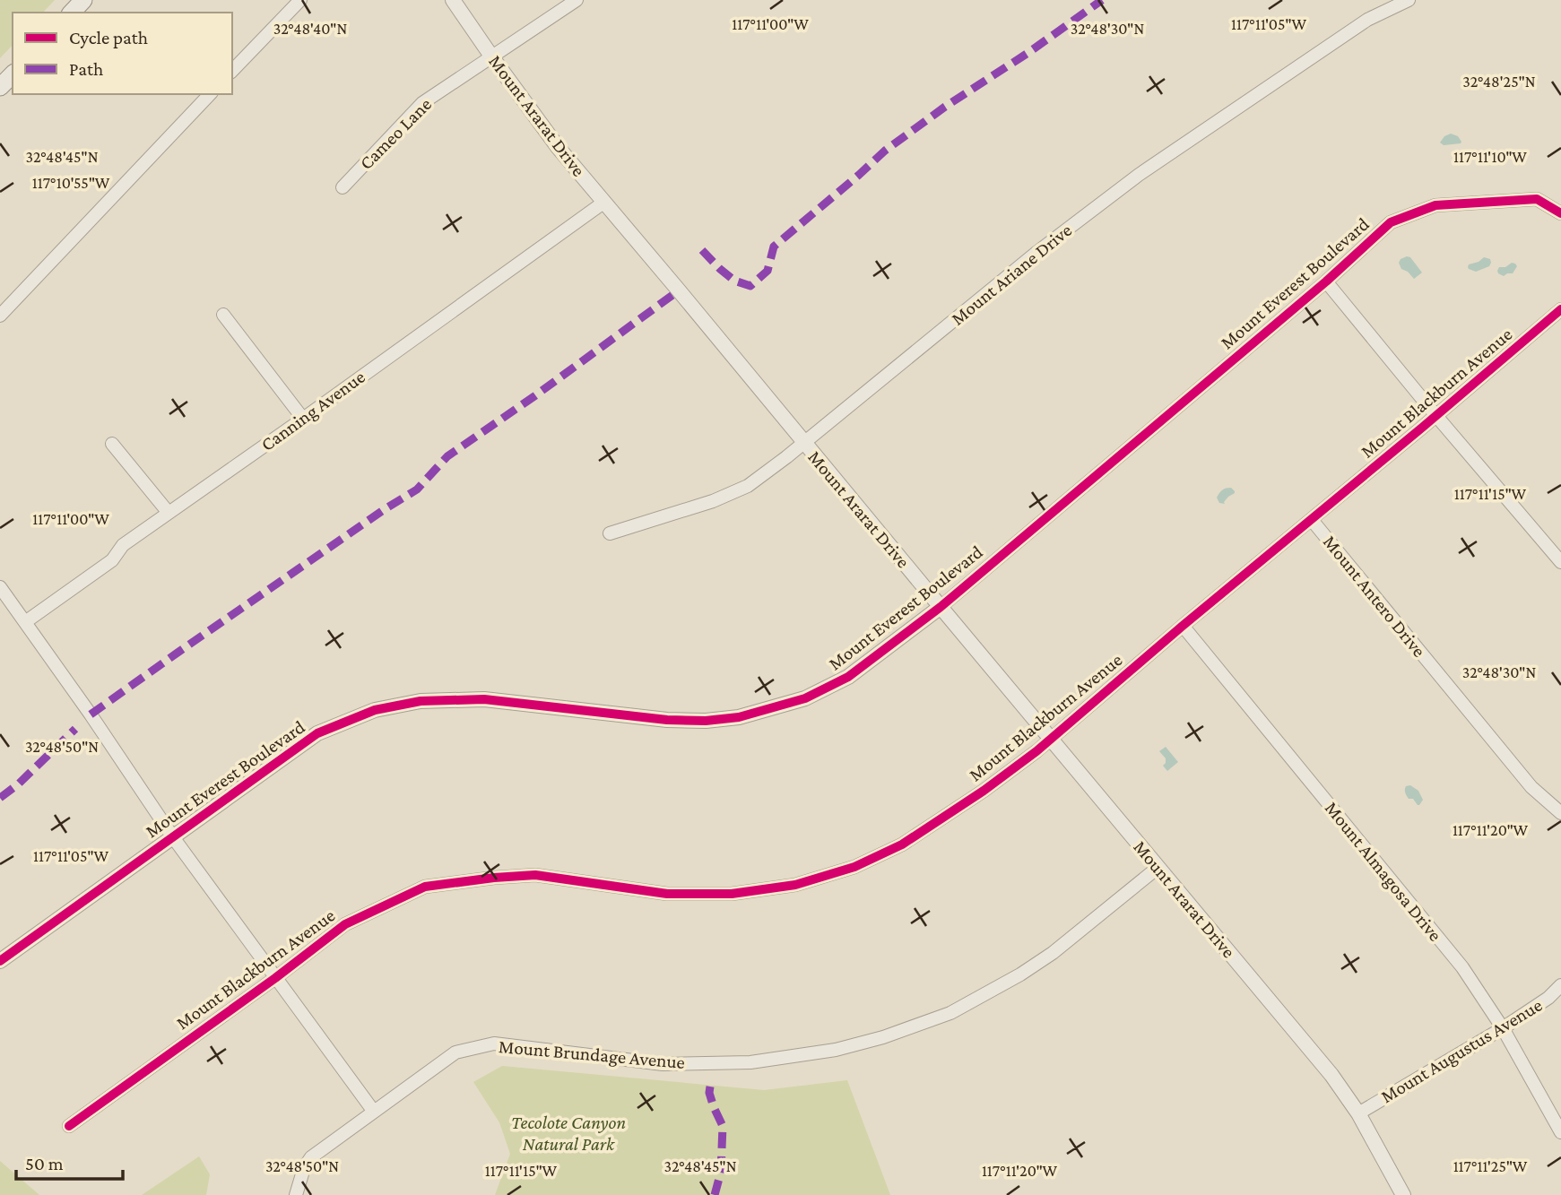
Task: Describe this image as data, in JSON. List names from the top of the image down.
{
  "streets": {
    "street": [
      "Mount Ararat Drive",
      "Cameo Lane",
      "Mount Ariane Drive",
      "Mount Everest Boulevard",
      "Mount Blackburn Avenue",
      "Canning Avenue",
      "Mount Antero Drive",
      "Mount Almagosa Drive",
      "Mount Augustus Avenue",
      "Mount Brundage Avenue"
    ]
  },
  "crossings": [
    ["Mount Ararat Drive", "Cameo Lane"],
    ["Mount Ararat Drive", "Mount Ariane Drive"],
    ["Mount Ararat Drive", "Mount Everest Boulevard"],
    ["Mount Ararat Drive", "Mount Blackburn Avenue"],
    ["Mount Ararat Drive", "Canning Avenue"],
    ["Mount Ararat Drive", "Mount Augustus Avenue"],
    ["Mount Ararat Drive", "Mount Brundage Avenue"],
    ["Mount Blackburn Avenue", "Mount Antero Drive"],
    ["Mount Blackburn Avenue", "Mount Almagosa Drive"],
    ["Mount Almagosa Drive", "Mount Augustus Avenue"]
  ],
  "parks": ["Tecolote Canyon Natural Park"],
  "legend": ["Cycle path", "Path"],
  "scale_bar": "50 m",
  "coordinates": [
    "117°11'00\"W",
    "117°11'05\"W",
    "32°48'40\"N",
    "32°48'30\"N",
    "32°48'25\"N",
    "32°48'45\"N",
    "117°11'10\"W",
    "117°10'55\"W",
    "117°11'15\"W",
    "32°48'50\"N",
    "117°11'20\"W",
    "117°11'25\"W"
  ]
}
